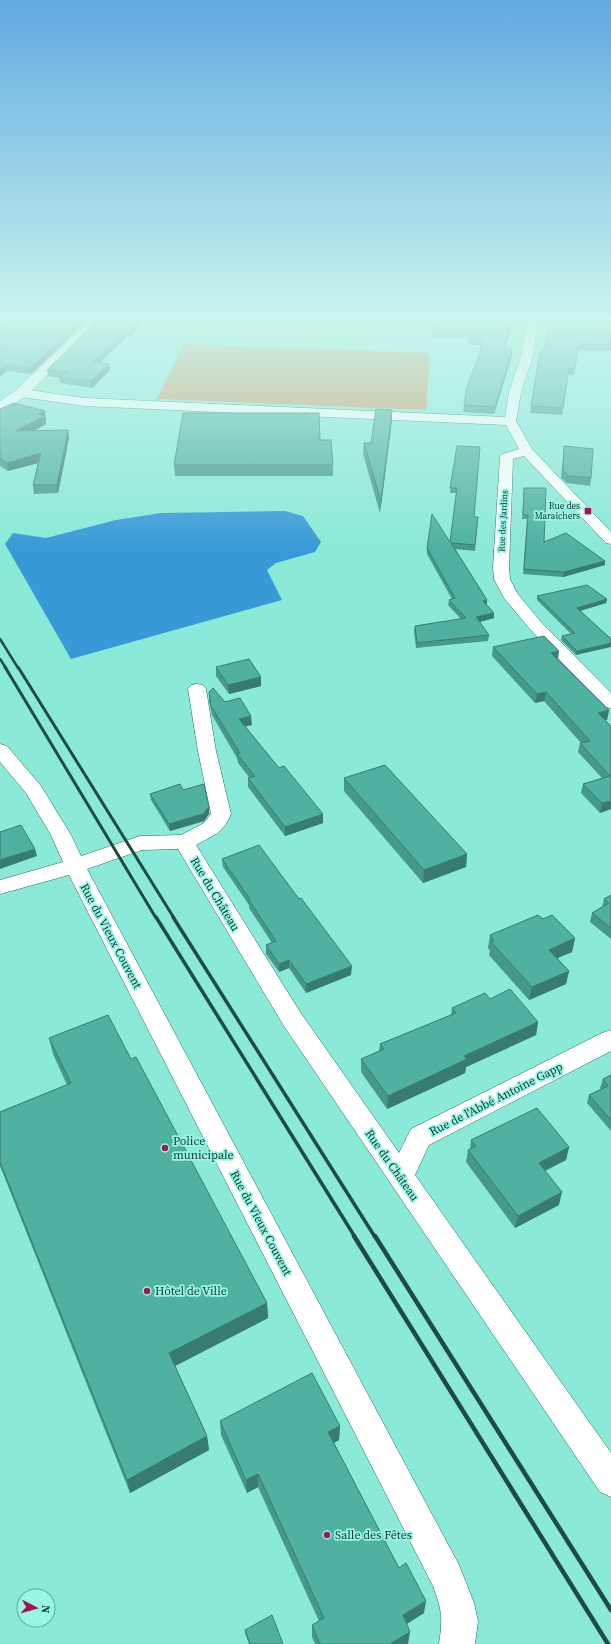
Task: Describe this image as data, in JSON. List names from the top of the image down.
{
  "streets": {
    "street": [
      "Rue des Jardins",
      "Rue du Château",
      "Rue du Vieux Couvent",
      "Rue de l'Abbé Antoine Gapp"
    ]
  },
  "crossings": [
    ["Rue du Château", "Rue de l'Abbé Antoine Gapp"]
  ],
  "places": {
    "transit": ["Rue des Maraichers"],
    "other": ["Police municipale", "Hôtel de Ville", "Salle des Fêtes"]
  },
  "north": "right"
}
